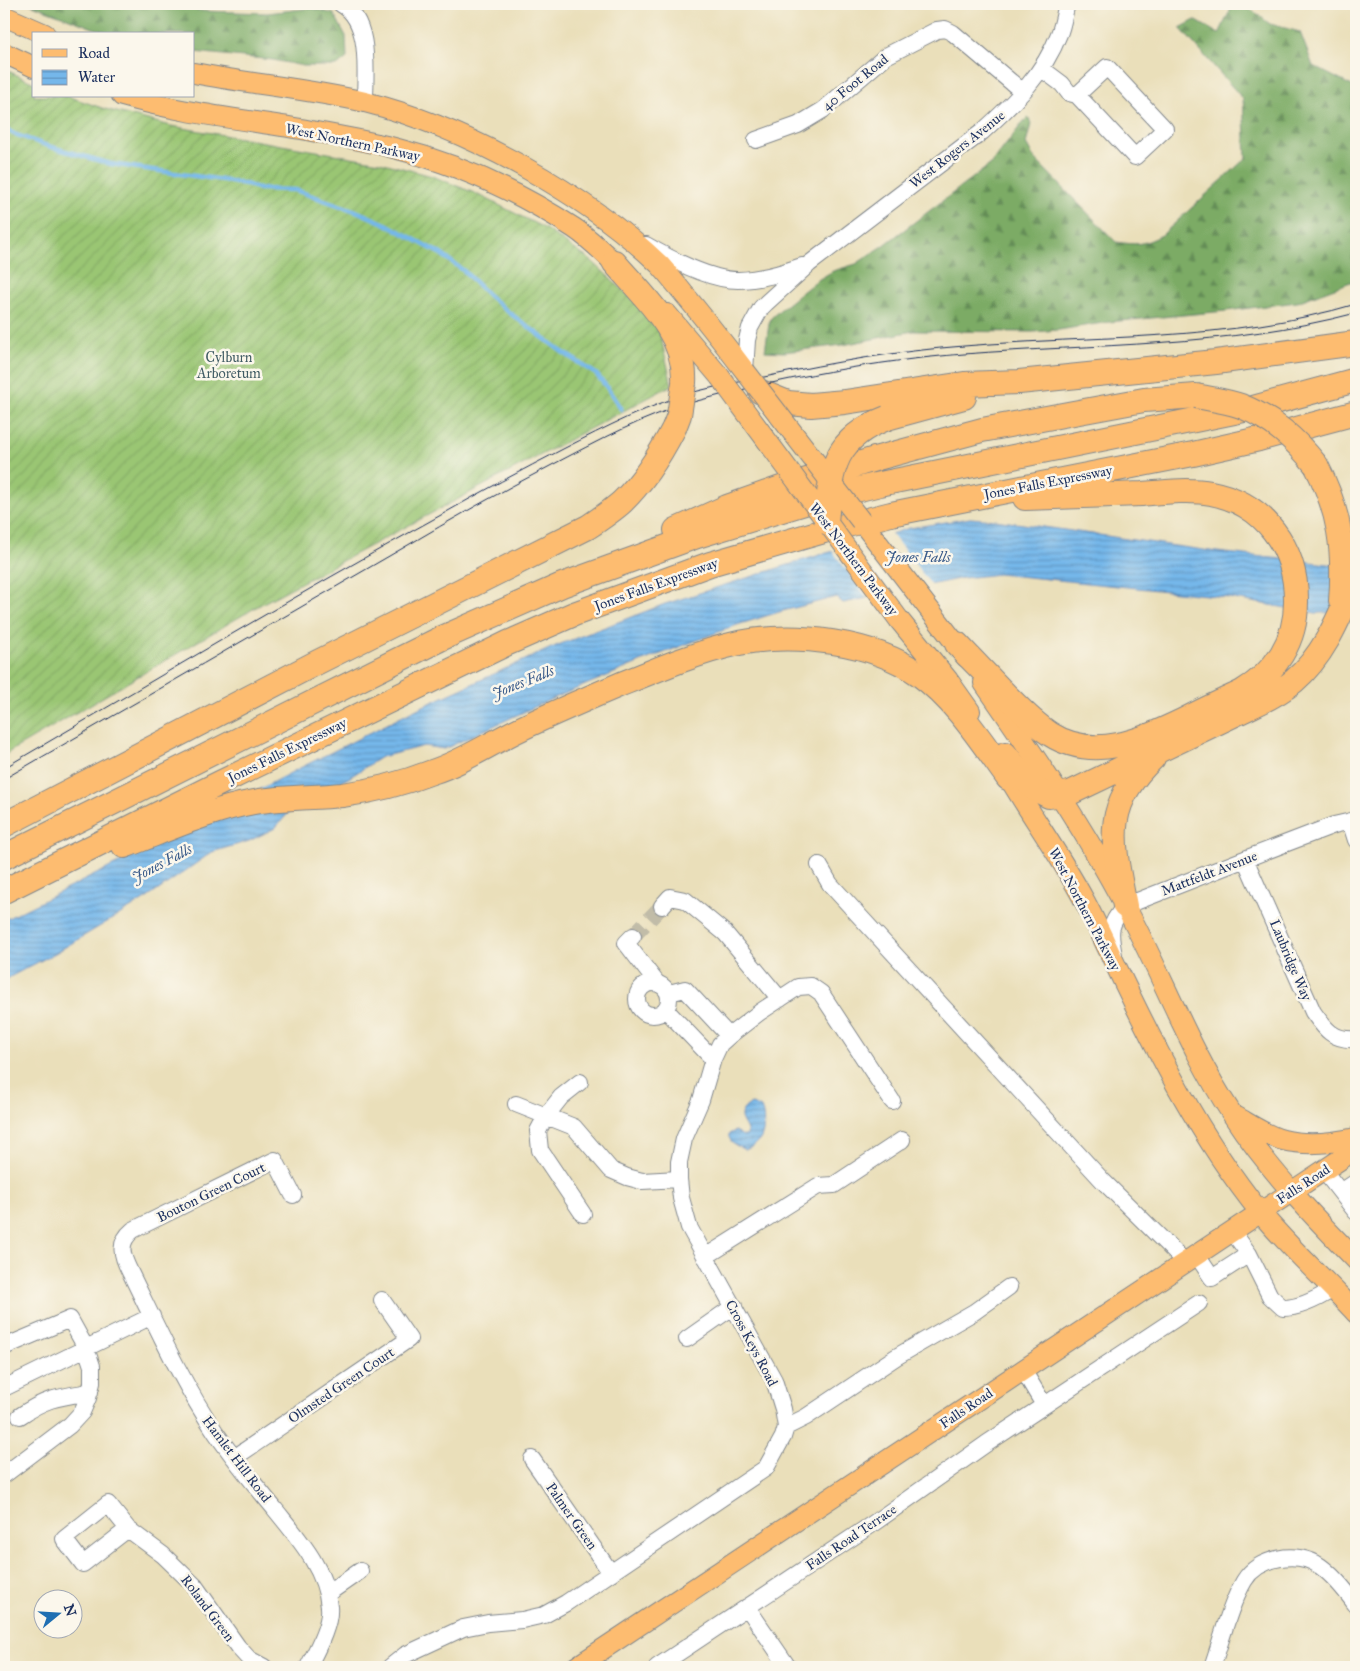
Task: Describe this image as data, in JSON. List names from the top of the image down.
{
  "streets": {
    "highway": ["Jones Falls Expressway"],
    "main road": ["West Northern Parkway", "Falls Road"],
    "street": [
      "40 Foot Road",
      "West Rogers Avenue",
      "Mattfeldt Avenue",
      "Laubridge Way",
      "Bouton Green Court",
      "Cross Keys Road",
      "Olmsted Green Court",
      "Hamlet Hill Road",
      "Palmer Green",
      "Falls Road Terrace",
      "Roland Green"
    ]
  },
  "crossings": [
    ["40 Foot Road", "West Rogers Avenue"],
    ["West Northern Parkway", "West Rogers Avenue"],
    ["West Northern Parkway", "Mattfeldt Avenue"],
    ["West Northern Parkway", "Falls Road"],
    ["Mattfeldt Avenue", "Laubridge Way"],
    ["Bouton Green Court", "Hamlet Hill Road"],
    ["Olmsted Green Court", "Hamlet Hill Road"]
  ],
  "water": ["Jones Falls"],
  "parks": ["Cylburn Arboretum"],
  "legend": ["Road", "Water"],
  "north": "right"
}
